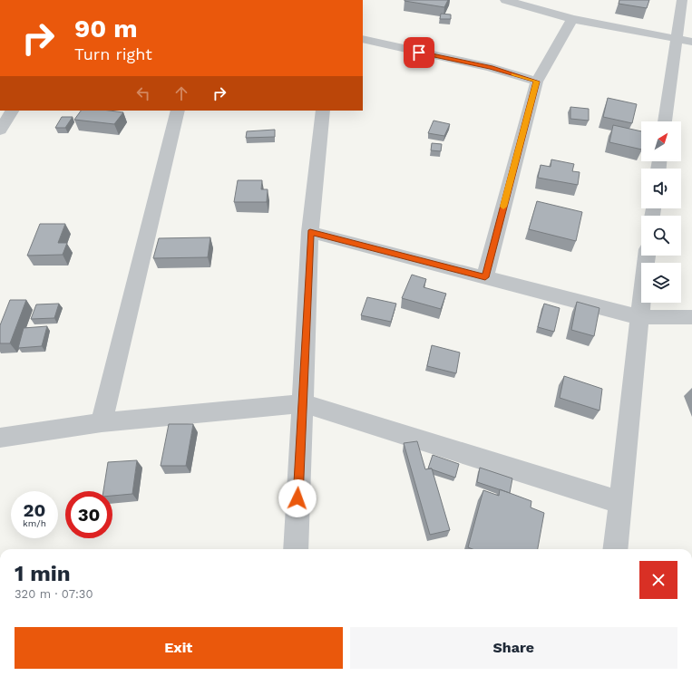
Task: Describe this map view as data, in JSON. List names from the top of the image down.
{
  "north": "top right",
  "page": {
    "turn": ["90 m", "Turn right"],
    "speed": "20 km/h",
    "limit": "30",
    "heading": ["1 min", "320 m · 07:30"],
    "buttons": ["Exit", "Share"]
  }
}
